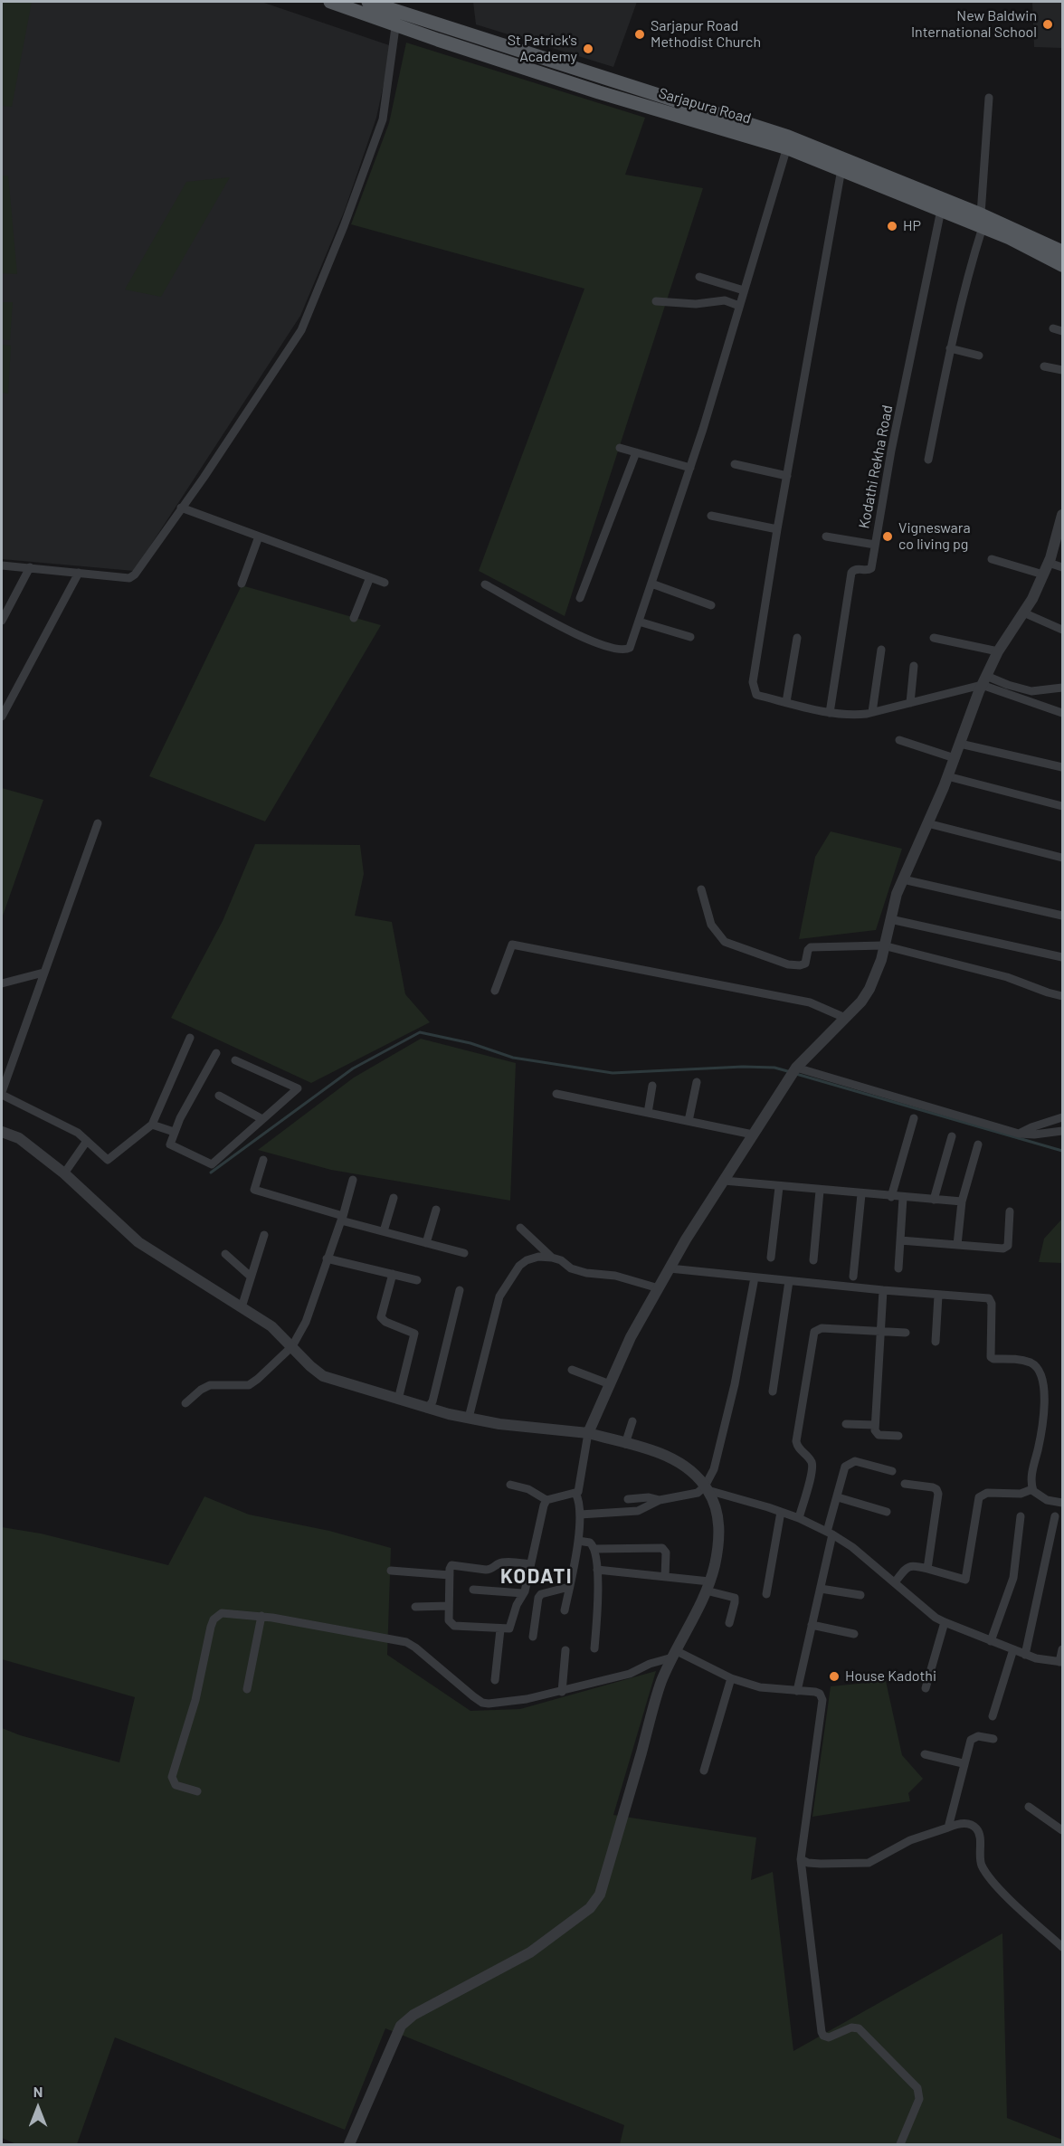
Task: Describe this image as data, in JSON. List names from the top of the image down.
{
  "streets": {
    "main road": ["Sarjapura Road"],
    "street": ["Kodathi Rekha Road"]
  },
  "crossings": [
    ["Sarjapura Road", "Kodathi Rekha Road"]
  ],
  "districts": ["KODATI"],
  "places": [
    "New Baldwin International School",
    "Sarjapur Road Methodist Church",
    "St Patrick's Academy",
    "HP",
    "Vigneswara co living pg",
    "House Kadothi"
  ],
  "north": "top"
}
